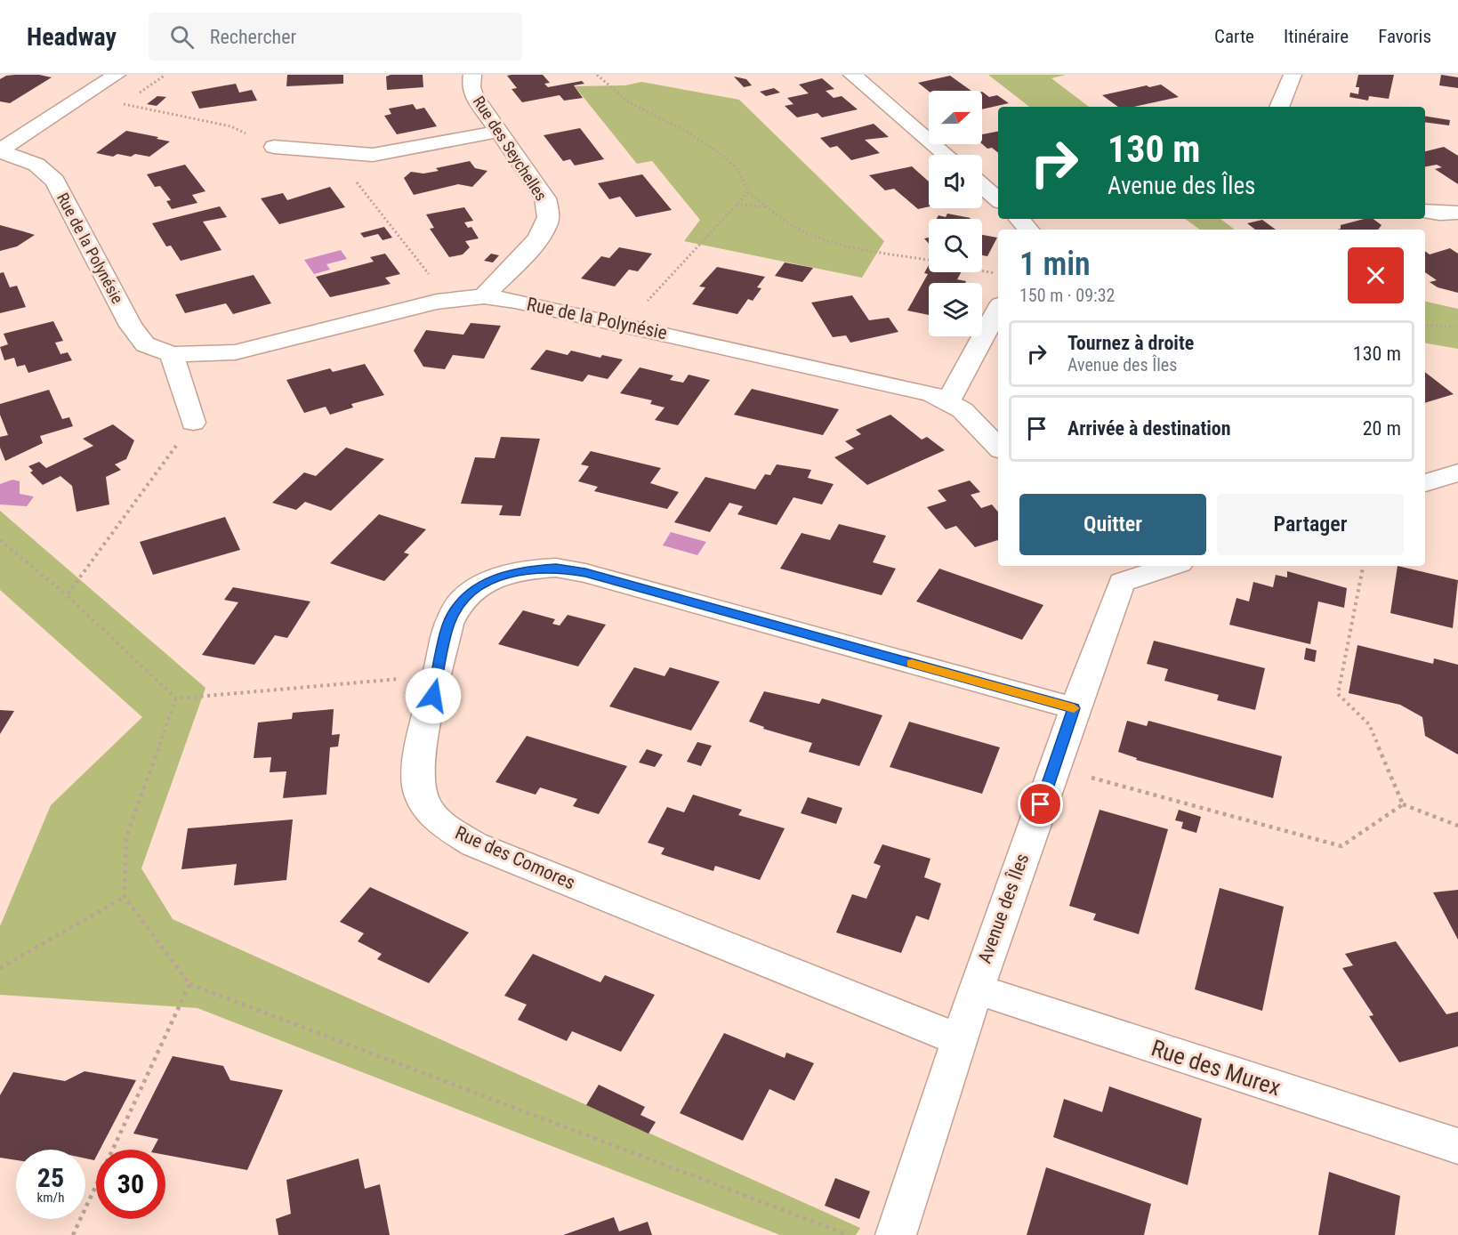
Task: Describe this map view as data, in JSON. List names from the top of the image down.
{
  "streets": {
    "street": [
      "Rue des Seychelles",
      "Rue de la Polynésie",
      "Rue des Comores",
      "Avenue des Îles",
      "Rue des Murex"
    ]
  },
  "crossings": [
    ["Rue des Seychelles", "Rue de la Polynésie"],
    ["Rue des Comores", "Avenue des Îles"],
    ["Avenue des Îles", "Rue des Murex"]
  ],
  "north": "right",
  "page": {
    "header": "Headway",
    "search": "Rechercher",
    "nav": ["Carte", "Itinéraire", "Favoris"],
    "turn": ["130 m", "Avenue des Îles"],
    "heading": ["1 min", "150 m · 09:32"],
    "list": [
      {
        "name": "Tournez à droite",
        "note": "Avenue des Îles",
        "value": "130 m"
      },
      {
        "name": "Arrivée à destination",
        "value": "20 m"
      }
    ],
    "buttons": ["Quitter", "Partager"],
    "speed": "25 km/h",
    "limit": "30"
  }
}
